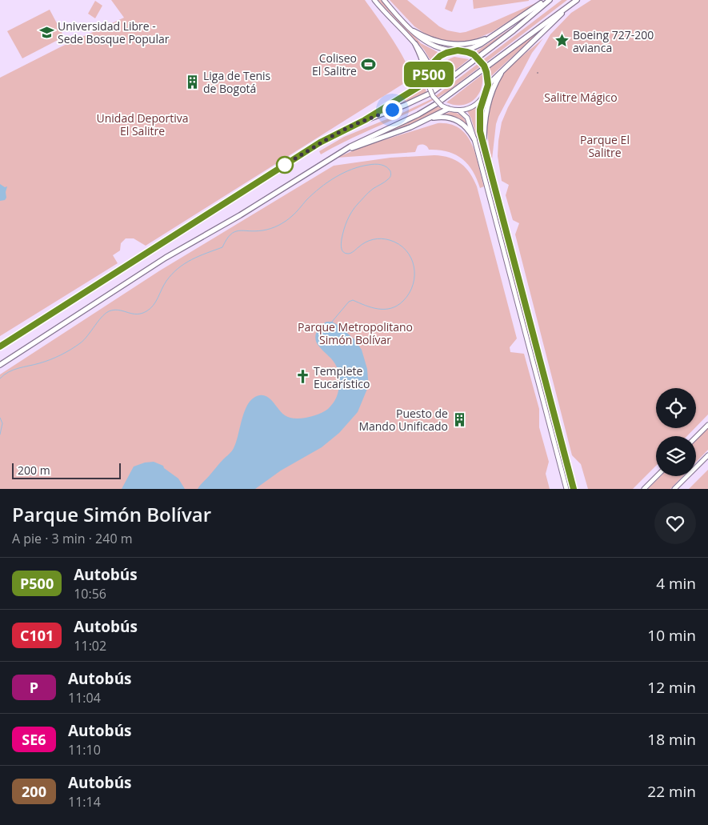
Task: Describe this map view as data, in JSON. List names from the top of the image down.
{
  "parks": [
    "Salitre Mágico",
    "Unidad Deportiva El Salitre",
    "Parque El Salitre",
    "Parque Metropolitano Simón Bolívar"
  ],
  "places": {
    "school or university": ["Universidad Libre - Sede Bosque Popular"],
    "place": ["Boeing 727-200 avianca"],
    "sports": ["Coliseo El Salitre"],
    "building": ["Liga de Tenis de Bogotá", "Puesto de Mando Unificado"],
    "church": ["Templete Eucarístico"]
  },
  "lines": ["bus line P500"],
  "scale_bar": "200 m",
  "page": {
    "on_map": "P500",
    "scale": "200 m",
    "heading": ["Parque Simón Bolívar", "A pie · 3 min · 240 m"],
    "list": [
      {
        "mark": "P500",
        "name": "Autobús",
        "note": "10:56",
        "value": "4 min"
      },
      {
        "mark": "C101",
        "name": "Autobús",
        "note": "11:02",
        "value": "10 min"
      },
      {
        "mark": "P",
        "name": "Autobús",
        "note": "11:04",
        "value": "12 min"
      },
      {
        "mark": "SE6",
        "name": "Autobús",
        "note": "11:10",
        "value": "18 min"
      },
      {
        "mark": "200",
        "name": "Autobús",
        "note": "11:14",
        "value": "22 min"
      }
    ]
  }
}
